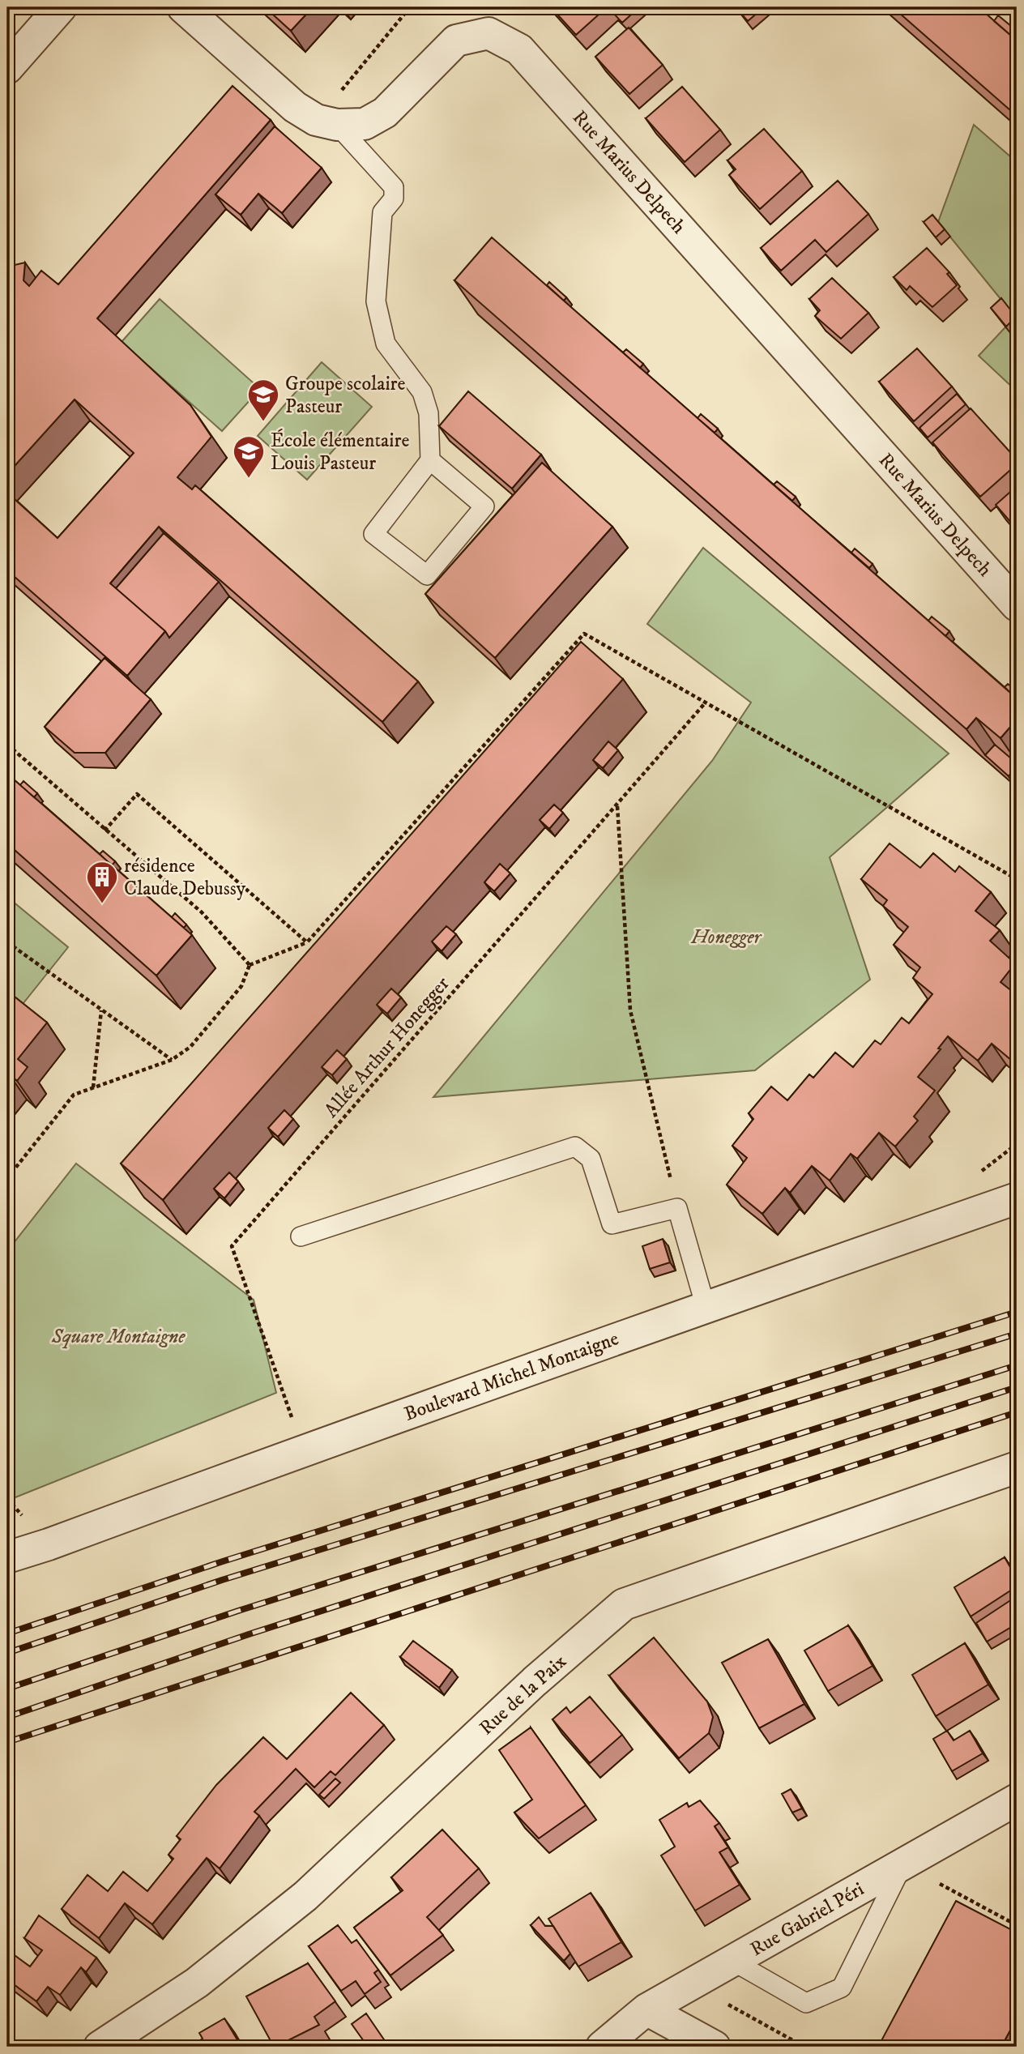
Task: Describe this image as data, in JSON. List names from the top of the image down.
{
  "streets": {
    "street": [
      "Rue Marius Delpech",
      "Boulevard Michel Montaigne",
      "Rue de la Paix",
      "Rue Gabriel Péri"
    ],
    "path": ["Allée Arthur Honegger"]
  },
  "crossings": [
    ["Allée Arthur Honegger", "Boulevard Michel Montaigne"]
  ],
  "parks": ["Honegger", "Square Montaigne"],
  "places": {
    "school or university": ["Groupe scolaire Pasteur", "École élémentaire Louis Pasteur"],
    "building": ["résidence Claude Debussy"]
  }
}
